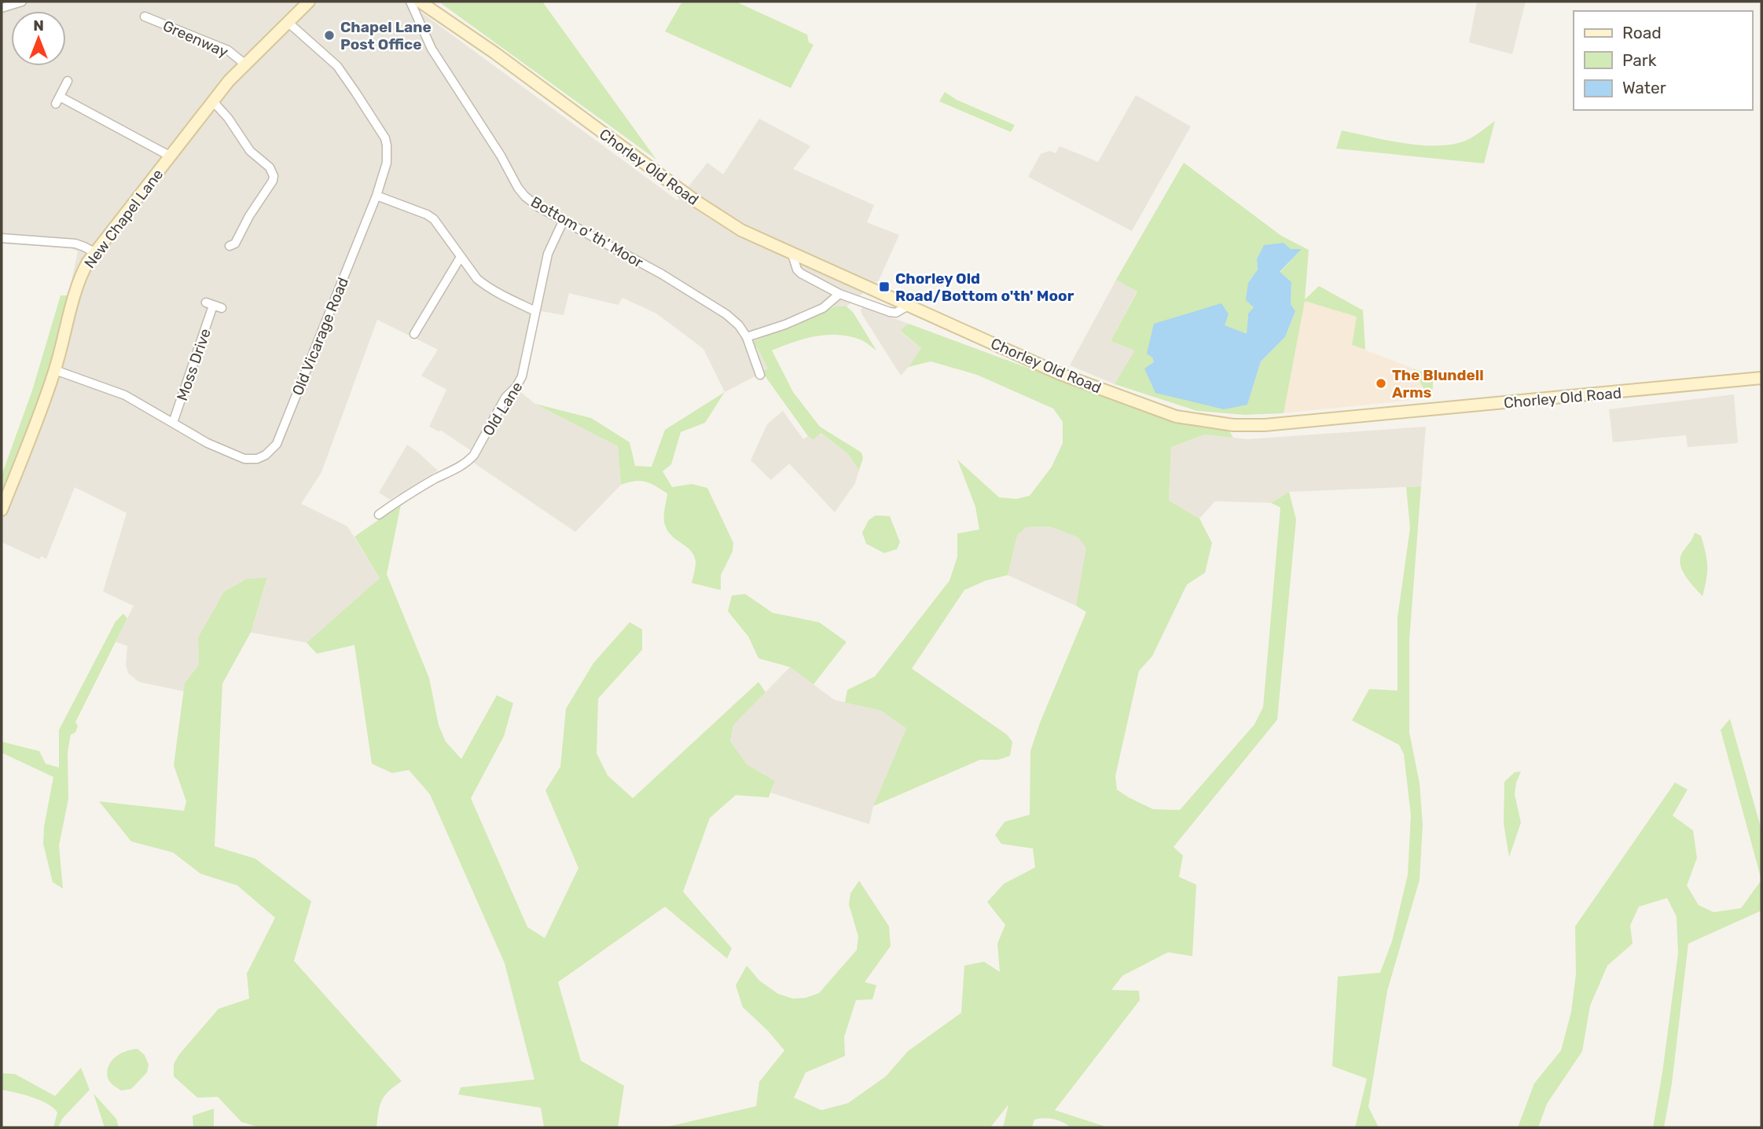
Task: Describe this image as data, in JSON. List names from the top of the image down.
{
  "streets": {
    "main road": ["Chorley Old Road", "New Chapel Lane"],
    "street": [
      "Greenway",
      "Bottom o' th' Moor",
      "Old Vicarage Road",
      "Moss Drive",
      "Old Lane"
    ]
  },
  "crossings": [
    ["Greenway", "New Chapel Lane"],
    ["New Chapel Lane", "Old Vicarage Road"],
    ["Bottom o' th' Moor", "Old Lane"],
    ["Old Vicarage Road", "Moss Drive"]
  ],
  "places": {
    "other": ["Chapel Lane Post Office", "The Blundell Arms"],
    "transit": ["Chorley Old Road/Bottom o'th' Moor"]
  },
  "legend": ["Road", "Park", "Water"],
  "north": "top"
}
